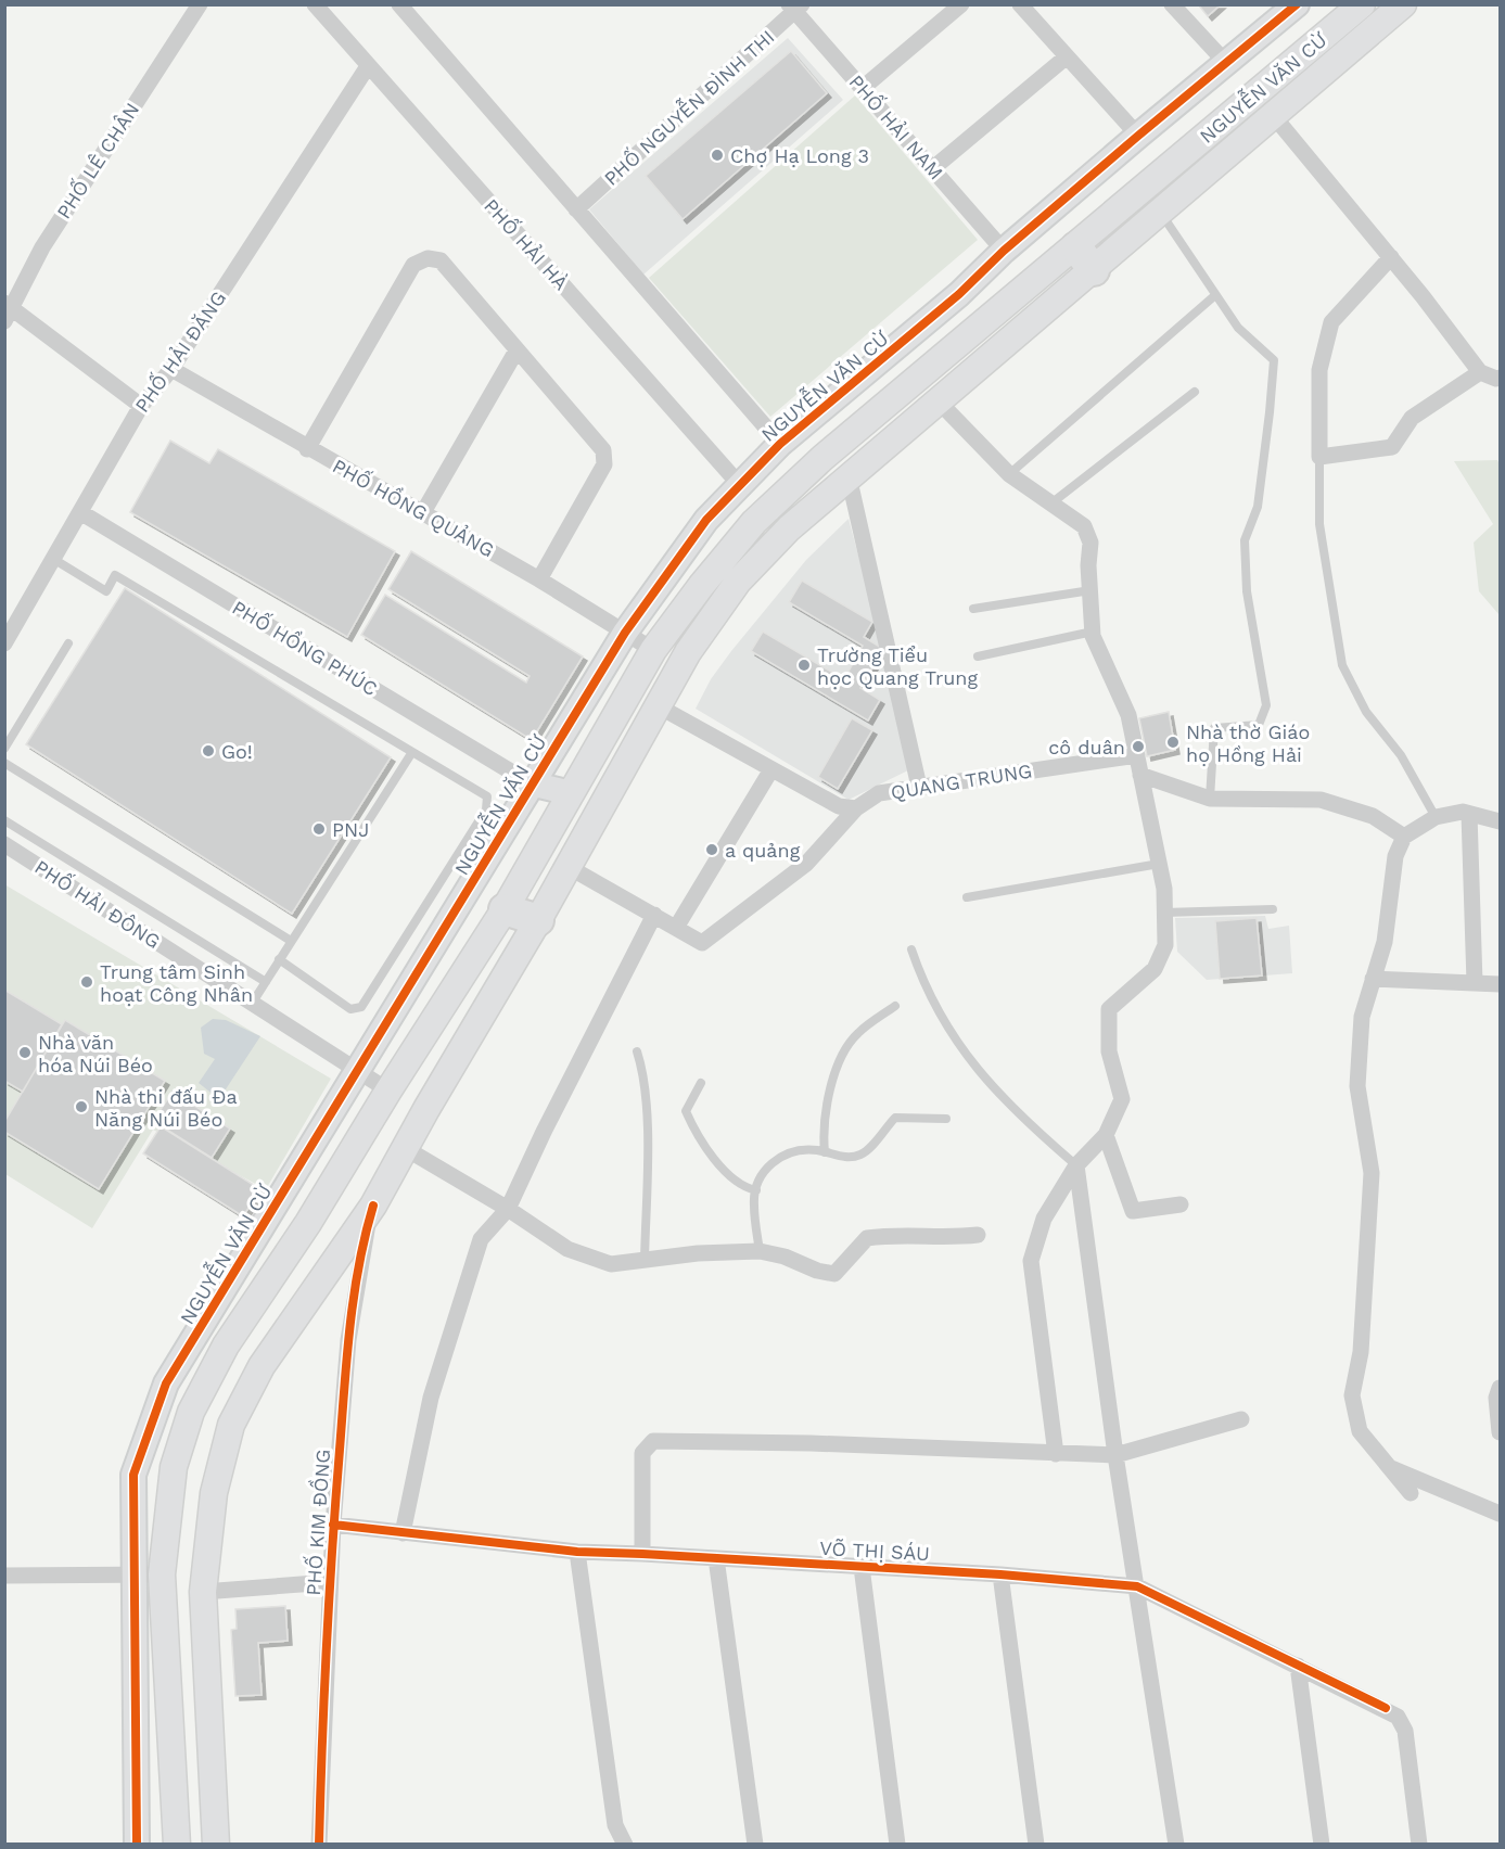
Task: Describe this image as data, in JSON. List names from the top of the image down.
{
  "streets": {
    "main road": ["NGUYỄN VĂN CỪ"],
    "street": [
      "PHỐ NGUYỄN ĐÌNH THI",
      "PHỐ HẢI NAM",
      "PHỐ LÊ CHÂN",
      "PHỐ HẢI HÀ",
      "PHỐ HẢI ĐĂNG",
      "PHỐ HỒNG QUẢNG",
      "PHỐ HỒNG PHÚC",
      "QUANG TRUNG",
      "PHỐ HẢI ĐÔNG",
      "PHỐ KIM ĐỒNG",
      "VÕ THỊ SÁU"
    ]
  },
  "crossings": [
    ["NGUYỄN VĂN CỪ", "PHỐ HẢI NAM"],
    ["NGUYỄN VĂN CỪ", "PHỐ HẢI HÀ"],
    ["NGUYỄN VĂN CỪ", "PHỐ HỒNG QUẢNG"],
    ["NGUYỄN VĂN CỪ", "PHỐ HỒNG PHÚC"],
    ["NGUYỄN VĂN CỪ", "PHỐ HẢI ĐÔNG"],
    ["NGUYỄN VĂN CỪ", "PHỐ KIM ĐỒNG"],
    ["PHỐ NGUYỄN ĐÌNH THI", "PHỐ HẢI NAM"],
    ["PHỐ HẢI HÀ", "PHỐ HẢI ĐĂNG"],
    ["PHỐ HẢI ĐĂNG", "PHỐ HỒNG QUẢNG"],
    ["PHỐ HẢI ĐĂNG", "PHỐ HỒNG PHÚC"],
    ["PHỐ KIM ĐỒNG", "VÕ THỊ SÁU"]
  ],
  "places": [
    "Chợ Hạ Long 3",
    "Trường Tiểu học Quang Trung",
    "Nhà thờ Giáo họ Hồng Hải",
    "cô duân",
    "Go!",
    "PNJ",
    "a quảng",
    "Trung tâm Sinh hoạt Công Nhân",
    "Nhà văn hóa Núi Béo",
    "Nhà thi đấu Đa Năng Núi Béo"
  ]
}
